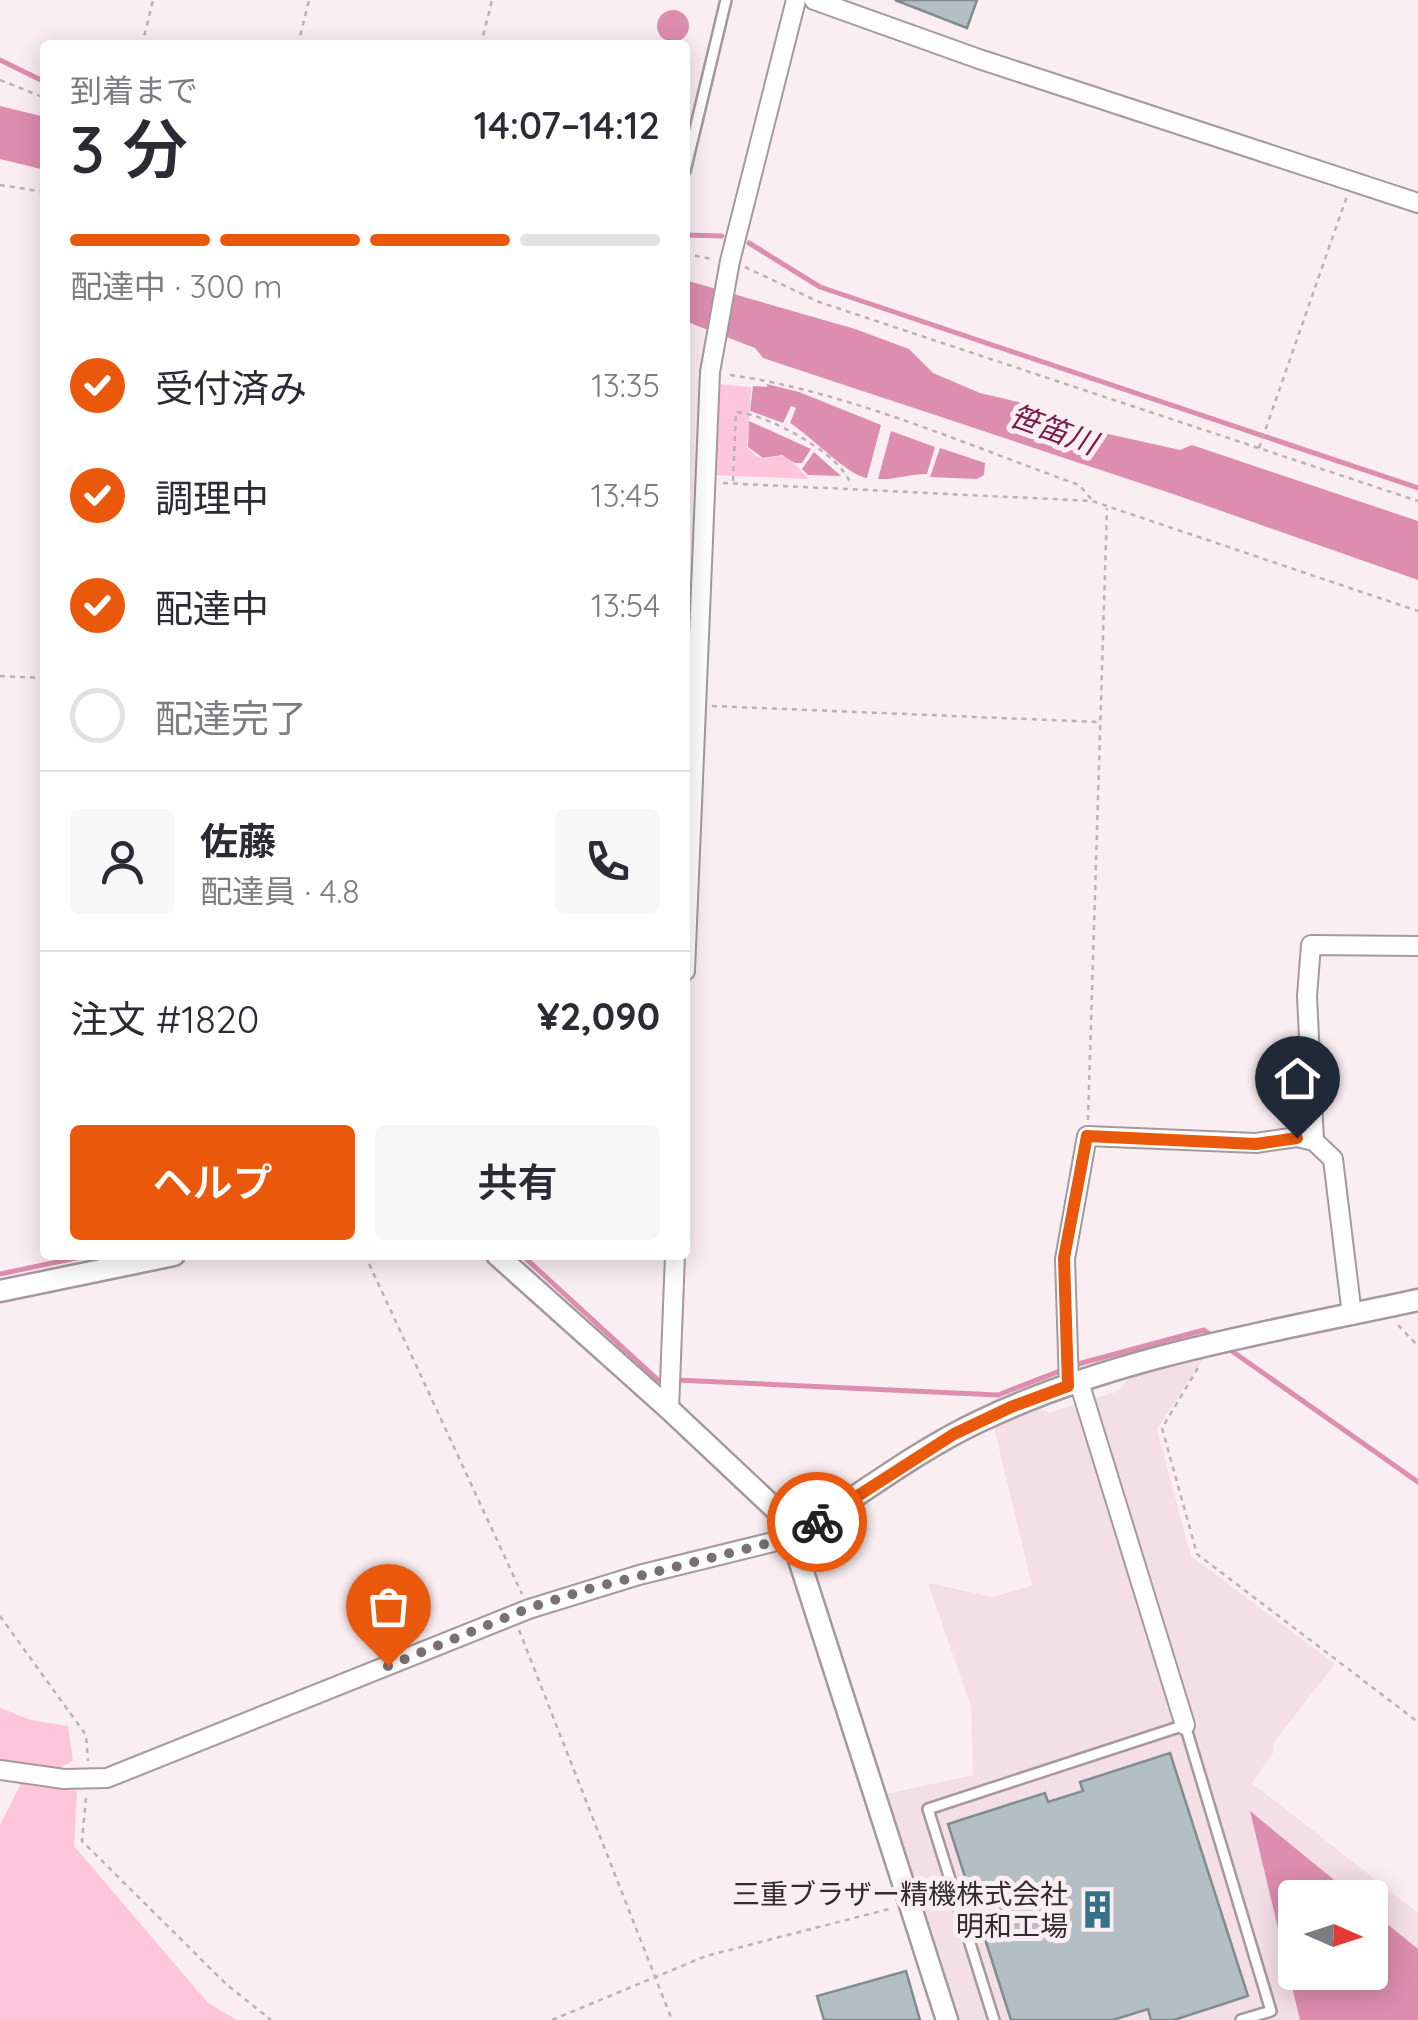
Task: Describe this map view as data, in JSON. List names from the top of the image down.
{
  "water": ["笹笛川"],
  "places": {
    "building": ["三重ブラザー精機株式会社 明和工場"]
  },
  "north": "right",
  "page": {
    "heading": ["3 分", "到着まで", "14:07–14:12"],
    "panel": [
      "佐藤",
      "配達員 · 4.8",
      "注文 #1820",
      "¥2,090"
    ],
    "bar": "配達中 · 300 m",
    "list": [
      ["受付済み", "13:35"],
      ["調理中", "13:45"],
      ["配達中", "13:54"],
      "配達完了"
    ],
    "buttons": ["ヘルプ", "共有"]
  }
}
